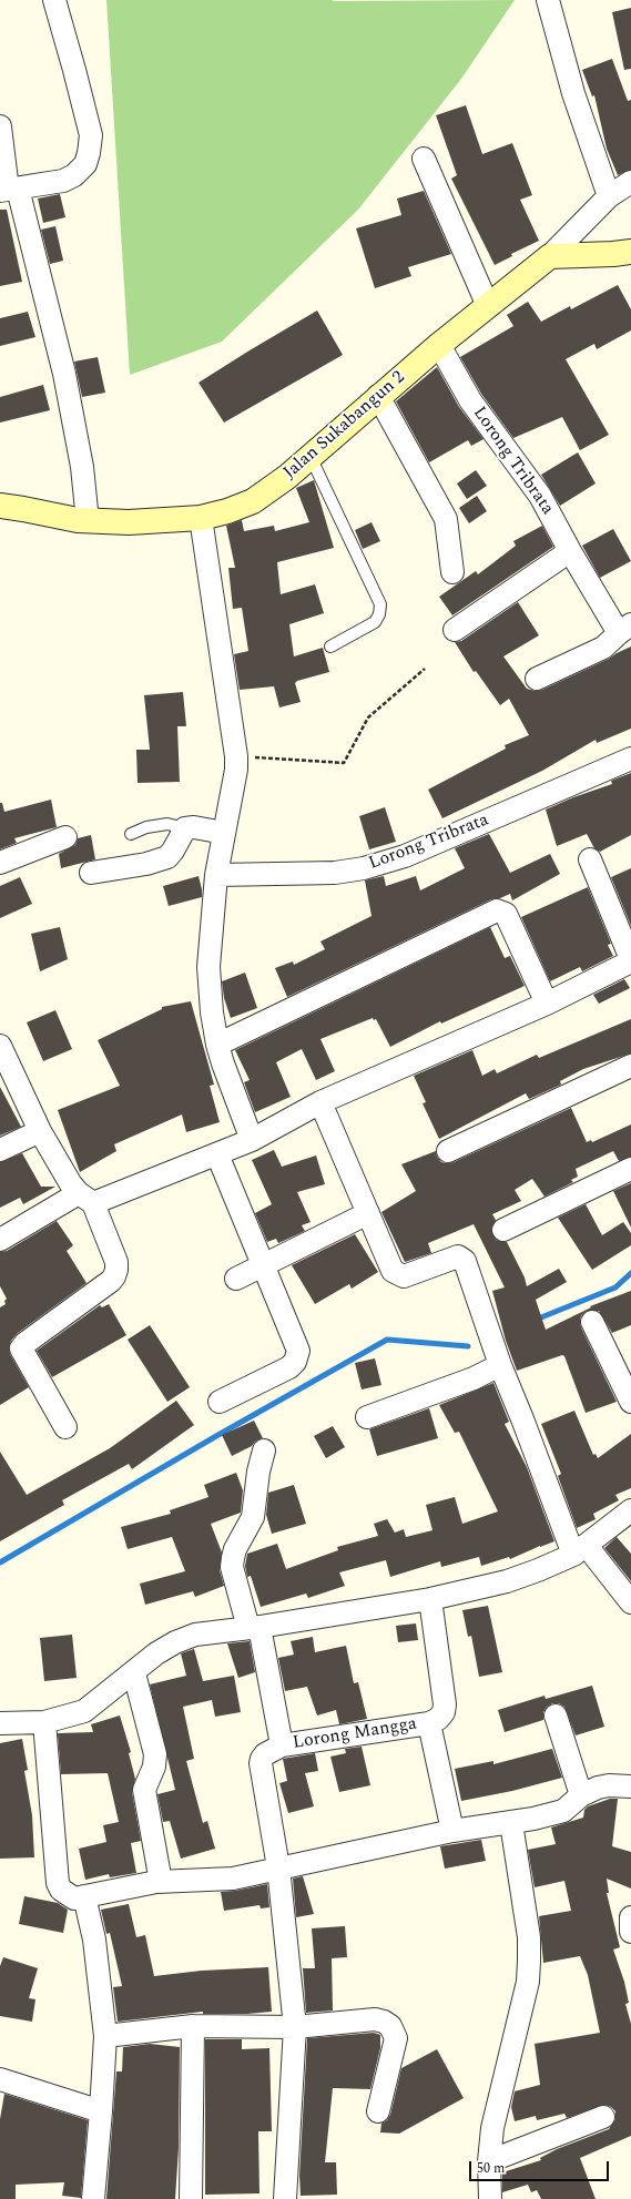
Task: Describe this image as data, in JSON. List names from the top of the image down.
{
  "streets": {
    "street": ["Jalan Sukabangun 2", "Lorong Tribrata", "Lorong Mangga"]
  },
  "crossings": [
    ["Jalan Sukabangun 2", "Lorong Tribrata"]
  ],
  "scale_bar": "50 m"
}
